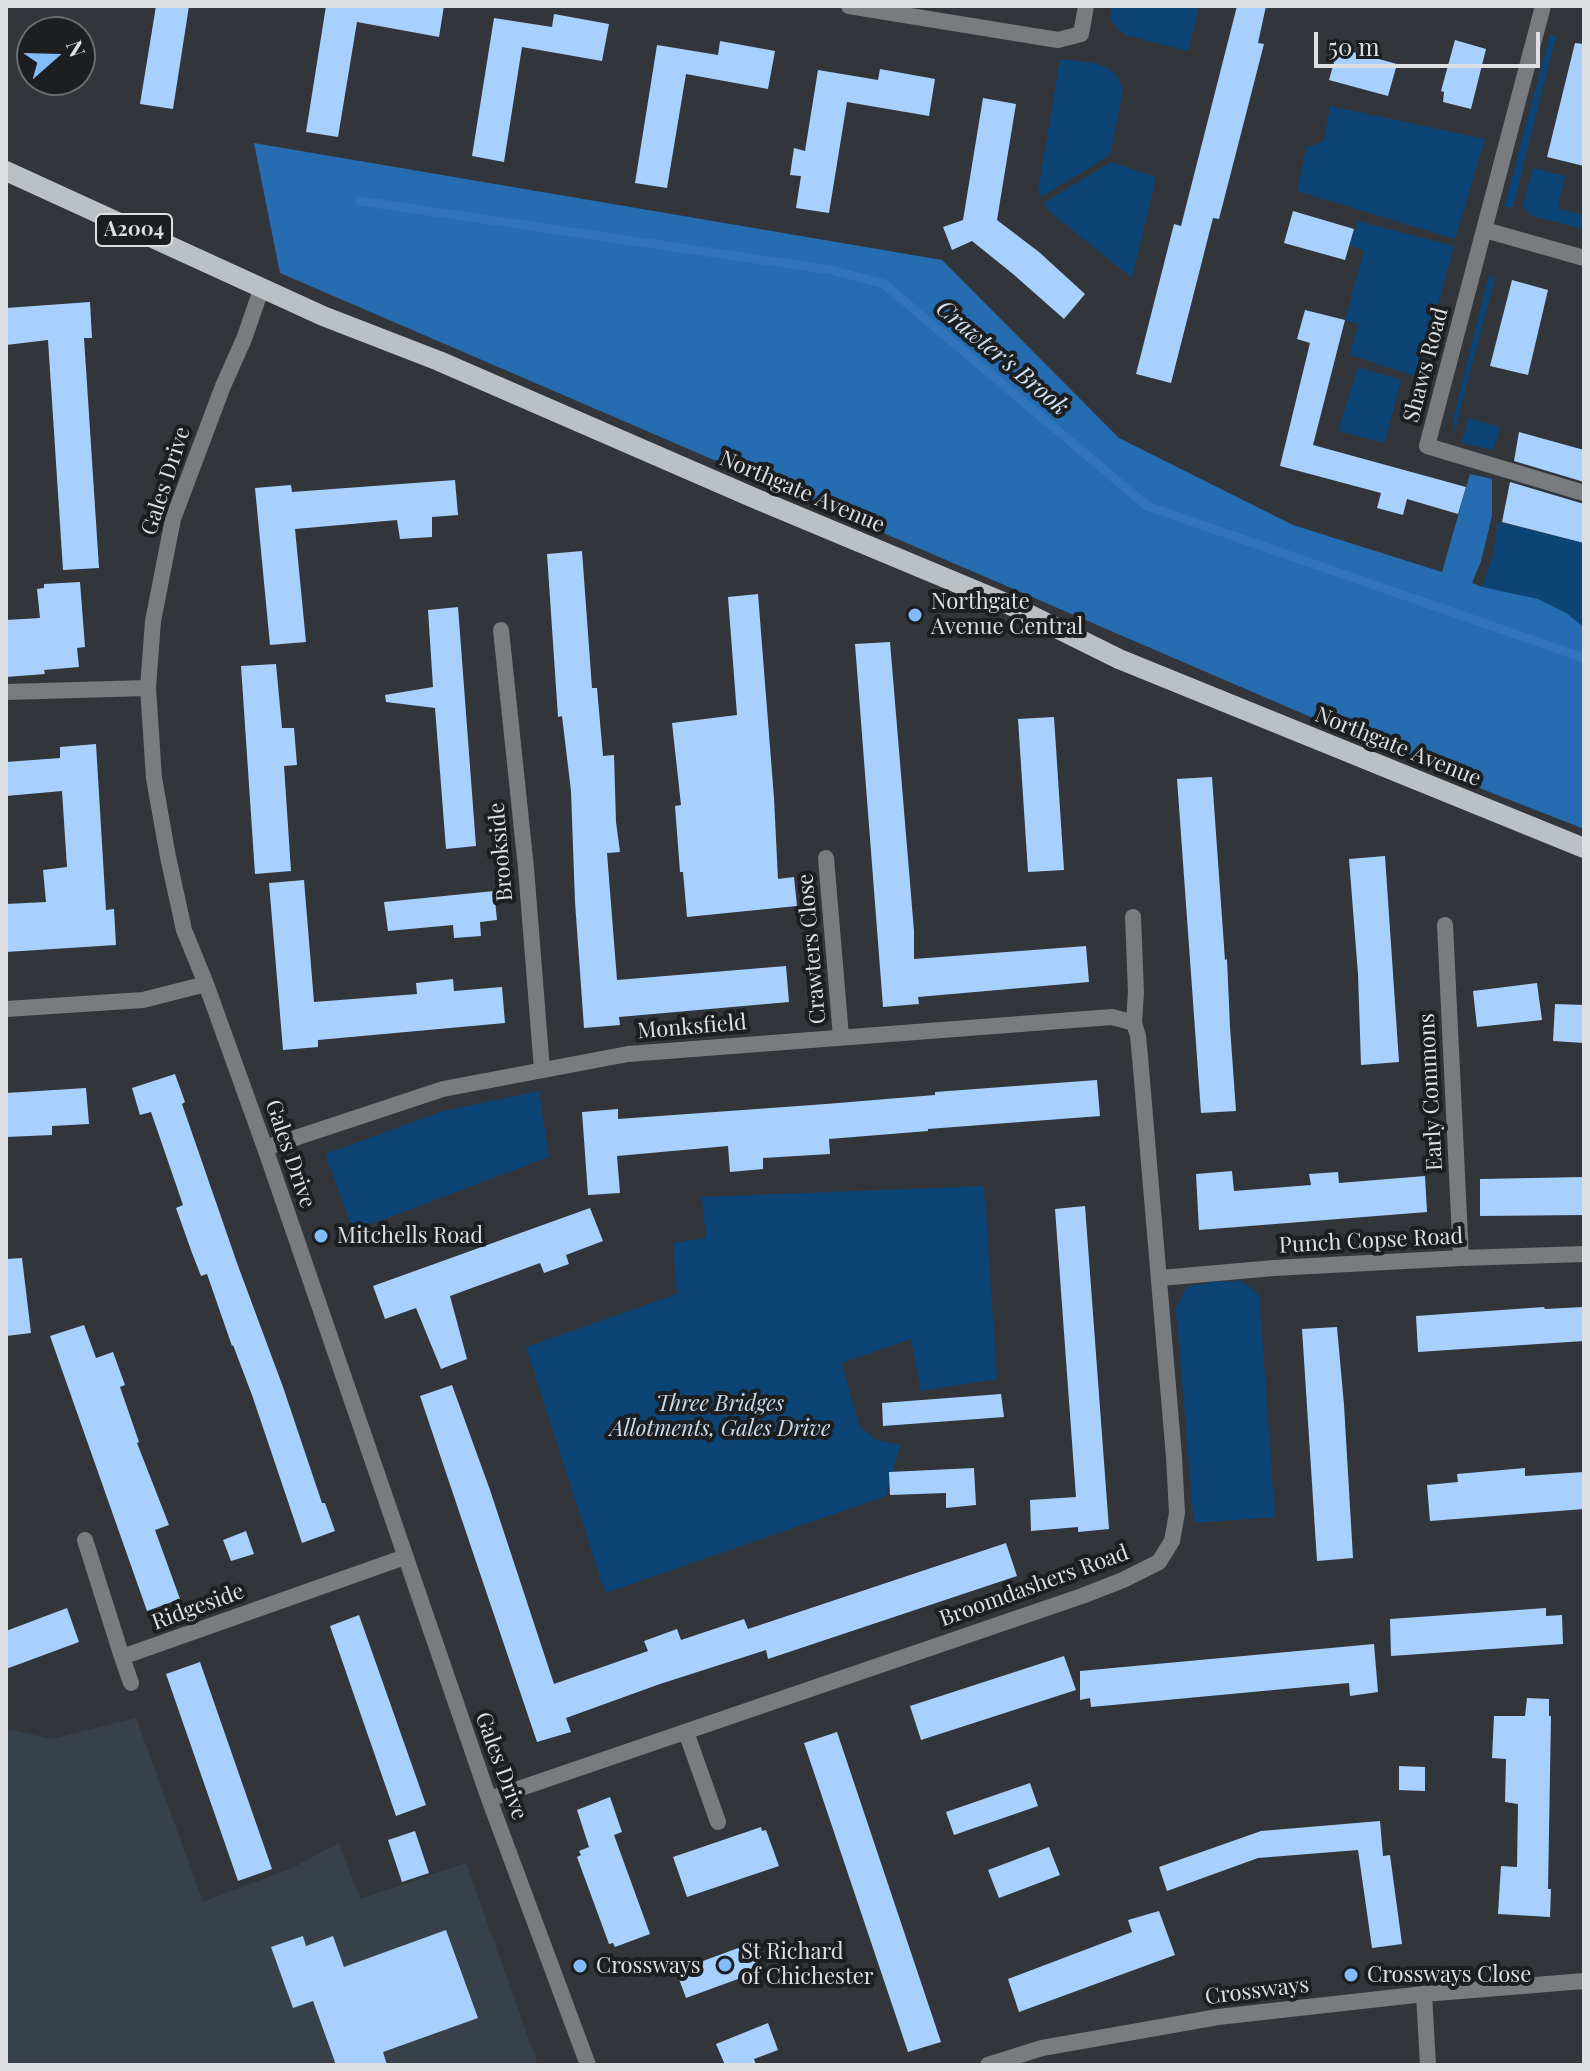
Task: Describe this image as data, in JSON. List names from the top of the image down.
{
  "streets": {
    "main road": ["A2004", "Northgate Avenue"],
    "street": [
      "Shaws Road",
      "Gales Drive",
      "Brookside",
      "Crawters Close",
      "Monksfield",
      "Early Commons",
      "Punch Copse Road",
      "Broomdashers Road",
      "Ridgeside",
      "Crossways"
    ]
  },
  "crossings": [
    ["Gales Drive", "Northgate Avenue"],
    ["Gales Drive", "Monksfield"],
    ["Gales Drive", "Broomdashers Road"],
    ["Gales Drive", "Ridgeside"],
    ["Brookside", "Monksfield"],
    ["Crawters Close", "Monksfield"],
    ["Monksfield", "Broomdashers Road"],
    ["Early Commons", "Punch Copse Road"],
    ["Punch Copse Road", "Broomdashers Road"]
  ],
  "water": ["Crawter's Brook"],
  "parks": ["Three Bridges Allotments, Gales Drive"],
  "places": [
    "Northgate Avenue Central",
    "Mitchells Road",
    "St Richard of Chichester",
    "Crossways",
    "Crossways Close"
  ],
  "scale_bar": "50 m",
  "north": "right"
}
